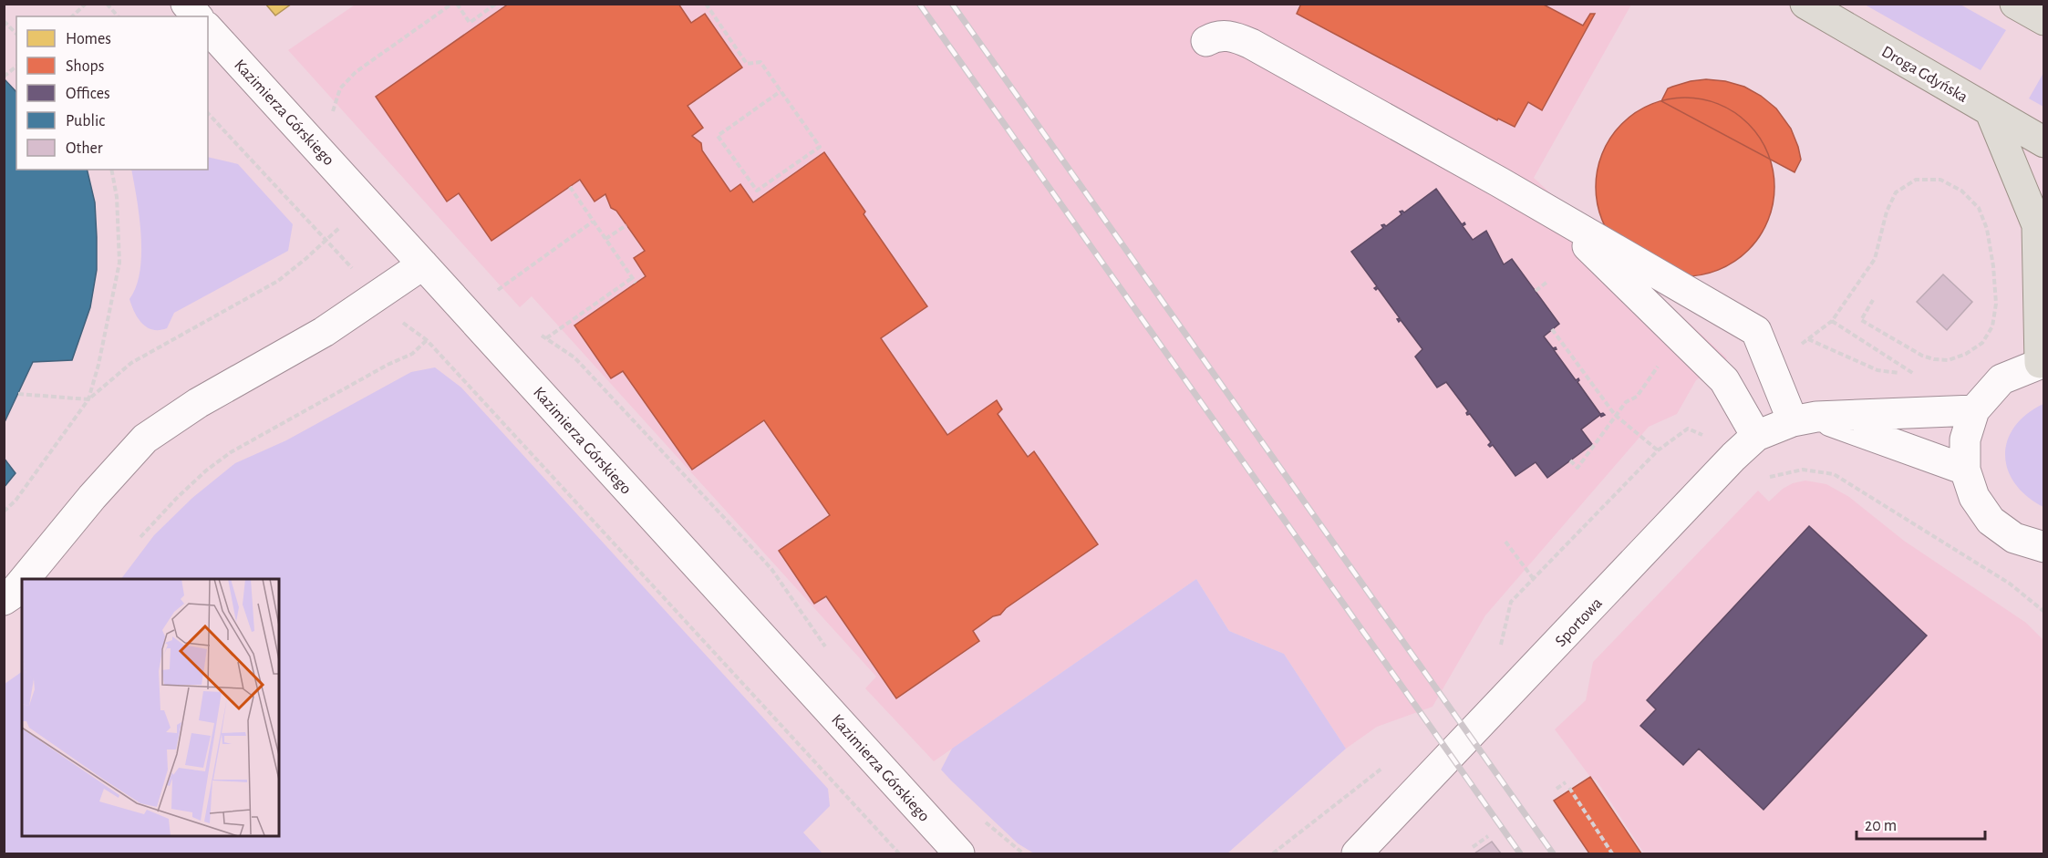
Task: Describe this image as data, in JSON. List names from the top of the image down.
{
  "streets": {
    "main road": ["Droga Gdyńska"],
    "street": ["Kazimierza Górskiego", "Sportowa"]
  },
  "legend": [
    "Homes",
    "Shops",
    "Offices",
    "Public",
    "Other"
  ],
  "scale_bar": "20 m"
}
